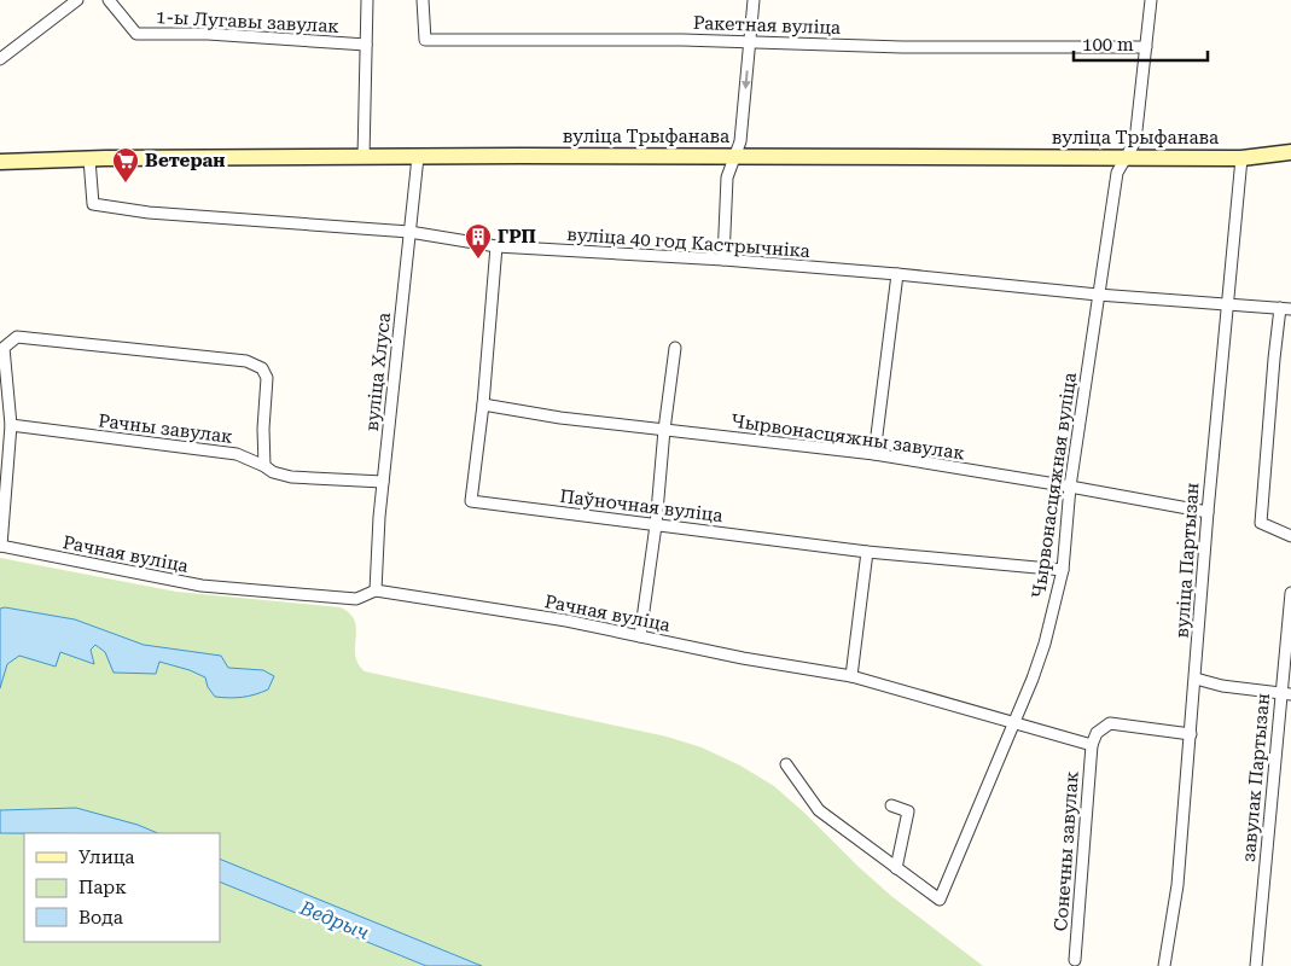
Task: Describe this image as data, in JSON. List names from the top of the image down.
{
  "streets": {
    "street": [
      "1-ы Лугавы завулак",
      "Ракетная вуліца",
      "вуліца Трыфанава",
      "вуліца 40 год Кастрычніка",
      "вуліца Хлуса",
      "Рачны завулак",
      "Чырвонасцяжны завулак",
      "Чырвонасцяжная вуліца",
      "Паўночная вуліца",
      "Рачная вуліца",
      "вуліца Партызан",
      "завулак Партызан",
      "Сонечны завулак"
    ]
  },
  "crossings": [
    ["Ракетная вуліца", "Чырвонасцяжная вуліца"],
    ["вуліца Трыфанава", "вуліца 40 год Кастрычніка"],
    ["вуліца Трыфанава", "вуліца Хлуса"],
    ["вуліца Трыфанава", "Чырвонасцяжная вуліца"],
    ["вуліца Трыфанава", "вуліца Партызан"],
    ["вуліца 40 год Кастрычніка", "вуліца Хлуса"],
    ["вуліца 40 год Кастрычніка", "Чырвонасцяжная вуліца"],
    ["вуліца 40 год Кастрычніка", "Паўночная вуліца"],
    ["вуліца 40 год Кастрычніка", "вуліца Партызан"],
    ["вуліца Хлуса", "Рачны завулак"],
    ["вуліца Хлуса", "Рачная вуліца"],
    ["Чырвонасцяжны завулак", "Чырвонасцяжная вуліца"],
    ["Чырвонасцяжны завулак", "Паўночная вуліца"],
    ["Чырвонасцяжны завулак", "вуліца Партызан"],
    ["Чырвонасцяжная вуліца", "Паўночная вуліца"],
    ["Чырвонасцяжная вуліца", "Рачная вуліца"],
    ["Рачная вуліца", "Сонечны завулак"]
  ],
  "water": ["Ведрыч"],
  "places": {
    "supermarket": ["Ветеран"],
    "building": ["ГРП"]
  },
  "legend": ["Улица", "Парк", "Вода"],
  "scale_bar": "100 m"
}
